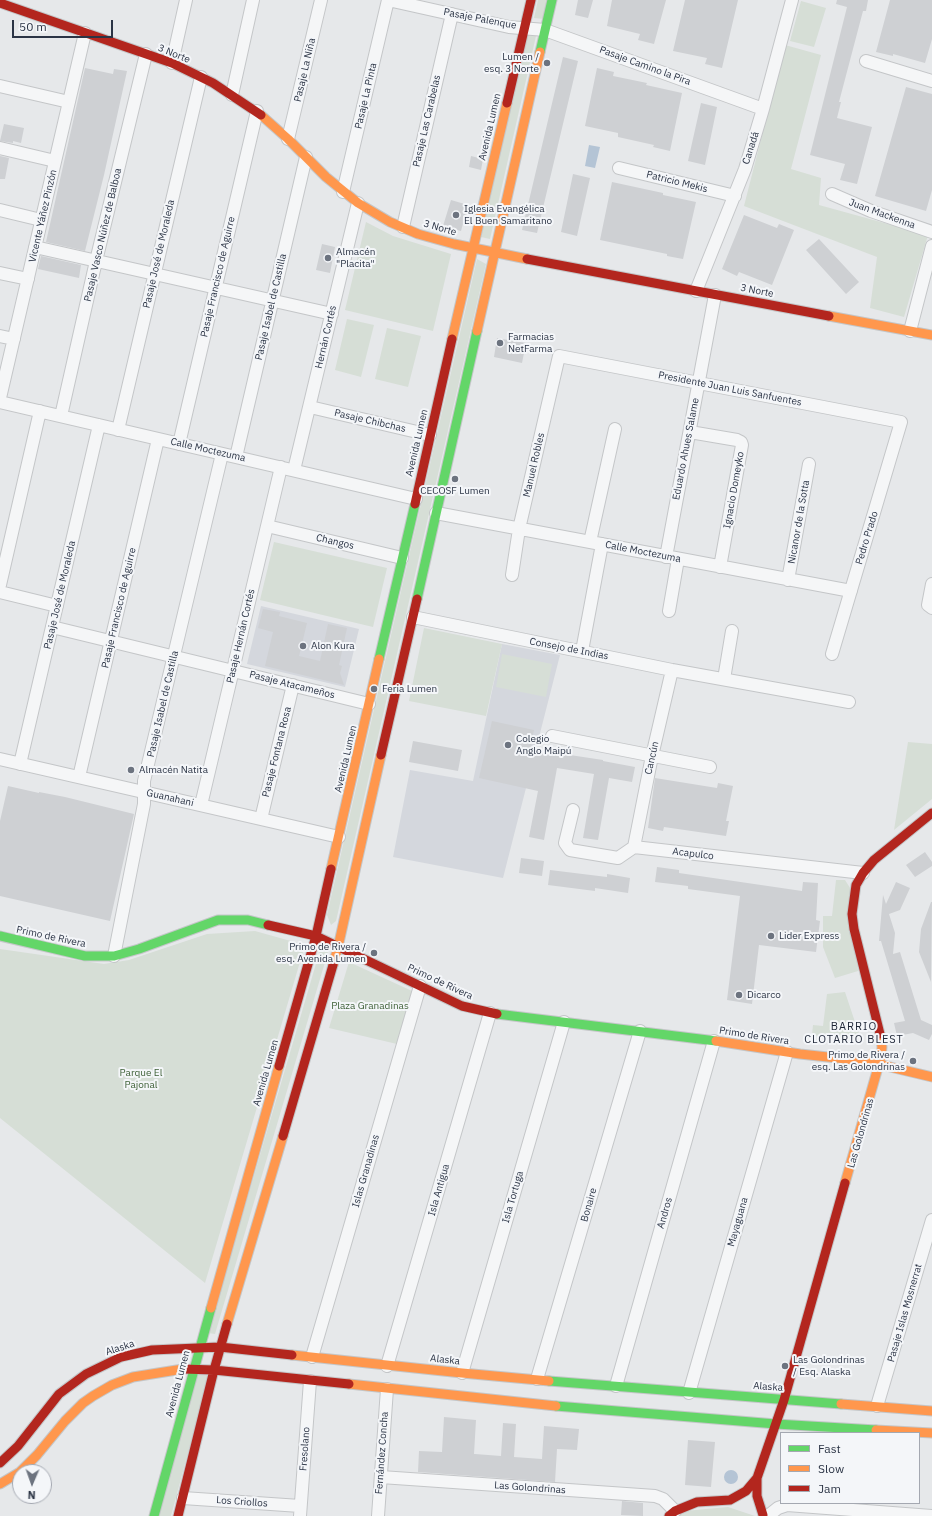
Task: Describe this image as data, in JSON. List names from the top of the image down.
{
  "streets": {
    "street": [
      "Pasaje Palenque",
      "3 Norte",
      "Pasaje Camino la Pira",
      "Pasaje La Niña",
      "Pasaje La Pinta",
      "Pasaje Las Carabelas",
      "Avenida Lumen",
      "Canadá",
      "Patricio Mekis",
      "Juan Mackenna",
      "Vicente Yáñez Pinzón",
      "Pasaje Vasco Núñez de Balboa",
      "Pasaje José de Moraleda",
      "Pasaje Francisco de Aguirre",
      "Pasaje Isabel de Castilla",
      "Hernán Cortés",
      "Presidente Juan Luis Sanfuentes",
      "Pasaje Chibchas",
      "Eduardo Ahues Salame",
      "Calle Moctezuma",
      "Manuel Robles",
      "Ignacio Domeyko",
      "Nicanor de la Sotta",
      "Pedro Prado",
      "Changos",
      "Pasaje Hernán Cortés",
      "Consejo de Indias",
      "Pasaje Atacameños",
      "Pasaje Fontana Rosa",
      "Cancún",
      "Guanahani",
      "Acapulco",
      "Primo de Rivera",
      "Las Golondrinas",
      "Islas Granadinas",
      "Isla Antigua",
      "Isla Tortuga",
      "Bonaire",
      "Andros",
      "Mayaguana",
      "Pasaje Islas Mosnerrat",
      "Alaska",
      "Fresolano",
      "Fernández Concha",
      "Los Criollos"
    ]
  },
  "crossings": [
    ["Pasaje Palenque", "Pasaje Camino la Pira"],
    ["Pasaje Palenque", "Pasaje La Pinta"],
    ["Pasaje Palenque", "Pasaje Las Carabelas"],
    ["Pasaje Palenque", "Avenida Lumen"],
    ["3 Norte", "Pasaje La Niña"],
    ["3 Norte", "Pasaje La Pinta"],
    ["3 Norte", "Pasaje Las Carabelas"],
    ["3 Norte", "Avenida Lumen"],
    ["3 Norte", "Canadá"],
    ["3 Norte", "Vicente Yáñez Pinzón"],
    ["3 Norte", "Pasaje Vasco Núñez de Balboa"],
    ["3 Norte", "Pasaje José de Moraleda"],
    ["3 Norte", "Pasaje Francisco de Aguirre"],
    ["3 Norte", "Pasaje Isabel de Castilla"],
    ["3 Norte", "Hernán Cortés"],
    ["3 Norte", "Eduardo Ahues Salame"],
    ["Pasaje Camino la Pira", "Avenida Lumen"],
    ["Pasaje Camino la Pira", "Canadá"],
    ["Avenida Lumen", "Pasaje Chibchas"],
    ["Avenida Lumen", "Calle Moctezuma"],
    ["Avenida Lumen", "Changos"],
    ["Avenida Lumen", "Pasaje Atacameños"],
    ["Avenida Lumen", "Guanahani"],
    ["Avenida Lumen", "Primo de Rivera"],
    ["Avenida Lumen", "Alaska"],
    ["Canadá", "Patricio Mekis"],
    ["Pasaje Vasco Núñez de Balboa", "Calle Moctezuma"],
    ["Pasaje José de Moraleda", "Calle Moctezuma"],
    ["Pasaje José de Moraleda", "Pasaje Atacameños"],
    ["Pasaje José de Moraleda", "Guanahani"],
    ["Pasaje Francisco de Aguirre", "Calle Moctezuma"],
    ["Pasaje Francisco de Aguirre", "Pasaje Atacameños"],
    ["Pasaje Francisco de Aguirre", "Guanahani"],
    ["Pasaje Isabel de Castilla", "Calle Moctezuma"],
    ["Pasaje Isabel de Castilla", "Pasaje Atacameños"],
    ["Pasaje Isabel de Castilla", "Guanahani"],
    ["Pasaje Isabel de Castilla", "Primo de Rivera"],
    ["Hernán Cortés", "Pasaje Chibchas"],
    ["Hernán Cortés", "Calle Moctezuma"],
    ["Presidente Juan Luis Sanfuentes", "Eduardo Ahues Salame"],
    ["Presidente Juan Luis Sanfuentes", "Manuel Robles"],
    ["Presidente Juan Luis Sanfuentes", "Pedro Prado"],
    ["Eduardo Ahues Salame", "Calle Moctezuma"],
    ["Eduardo Ahues Salame", "Ignacio Domeyko"],
    ["Calle Moctezuma", "Manuel Robles"],
    ["Calle Moctezuma", "Ignacio Domeyko"],
    ["Calle Moctezuma", "Nicanor de la Sotta"],
    ["Calle Moctezuma", "Pedro Prado"],
    ["Calle Moctezuma", "Pasaje Hernán Cortés"],
    ["Changos", "Pasaje Hernán Cortés"],
    ["Pasaje Hernán Cortés", "Pasaje Atacameños"],
    ["Pasaje Hernán Cortés", "Guanahani"],
    ["Consejo de Indias", "Cancún"],
    ["Pasaje Atacameños", "Pasaje Fontana Rosa"],
    ["Pasaje Fontana Rosa", "Guanahani"],
    ["Cancún", "Acapulco"],
    ["Acapulco", "Las Golondrinas"],
    ["Primo de Rivera", "Las Golondrinas"],
    ["Primo de Rivera", "Islas Granadinas"],
    ["Primo de Rivera", "Isla Antigua"],
    ["Primo de Rivera", "Isla Tortuga"],
    ["Primo de Rivera", "Bonaire"],
    ["Primo de Rivera", "Andros"],
    ["Primo de Rivera", "Mayaguana"],
    ["Las Golondrinas", "Alaska"],
    ["Las Golondrinas", "Fernández Concha"],
    ["Islas Granadinas", "Alaska"],
    ["Isla Antigua", "Alaska"],
    ["Isla Tortuga", "Alaska"],
    ["Bonaire", "Alaska"],
    ["Andros", "Alaska"],
    ["Mayaguana", "Alaska"],
    ["Pasaje Islas Mosnerrat", "Alaska"],
    ["Fresolano", "Los Criollos"]
  ],
  "districts": ["BARRIO CLOTARIO BLEST"],
  "parks": ["Plaza Granadinas", "Parque El Pajonal"],
  "places": [
    "Lumen / esq. 3 Norte",
    "Iglesia Evangélica El Buen Samaritano",
    "Almacén \"Placita\"",
    "Farmacias NetFarma",
    "CECOSF Lumen",
    "Alon Kura",
    "Feria Lumen",
    "Colegio Anglo Maipú",
    "Almacén Natita",
    "Lider Express",
    "Primo de Rivera / esq. Avenida Lumen",
    "Dicarco",
    "Primo de Rivera / esq. Las Golondrinas",
    "Las Golondrinas / Esq. Alaska"
  ],
  "legend": ["Fast", "Slow", "Jam"],
  "scale_bar": "50 m",
  "north": "bottom"
}
